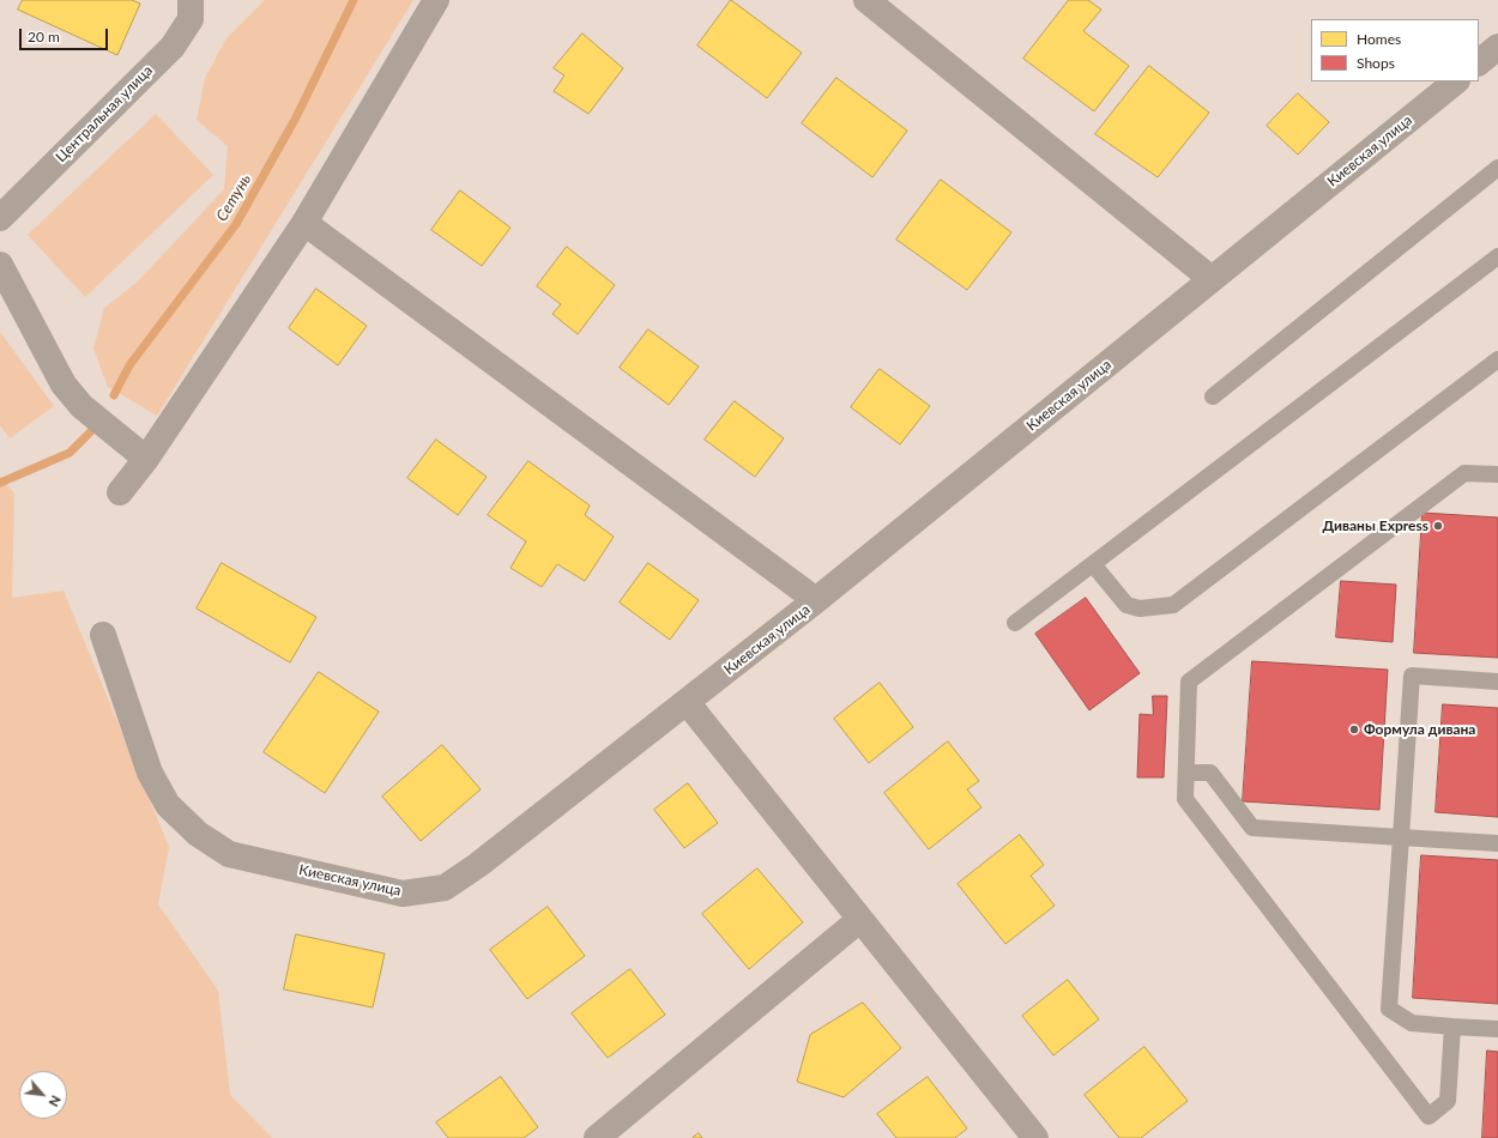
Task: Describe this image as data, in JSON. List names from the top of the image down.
{
  "streets": {
    "street": ["Центральная улица", "Киевская улица"]
  },
  "water": ["Сетунь"],
  "places": ["Диваны Express", "Формула дивана"],
  "legend": ["Homes", "Shops"],
  "scale_bar": "20 m",
  "north": "bottom right"
}
